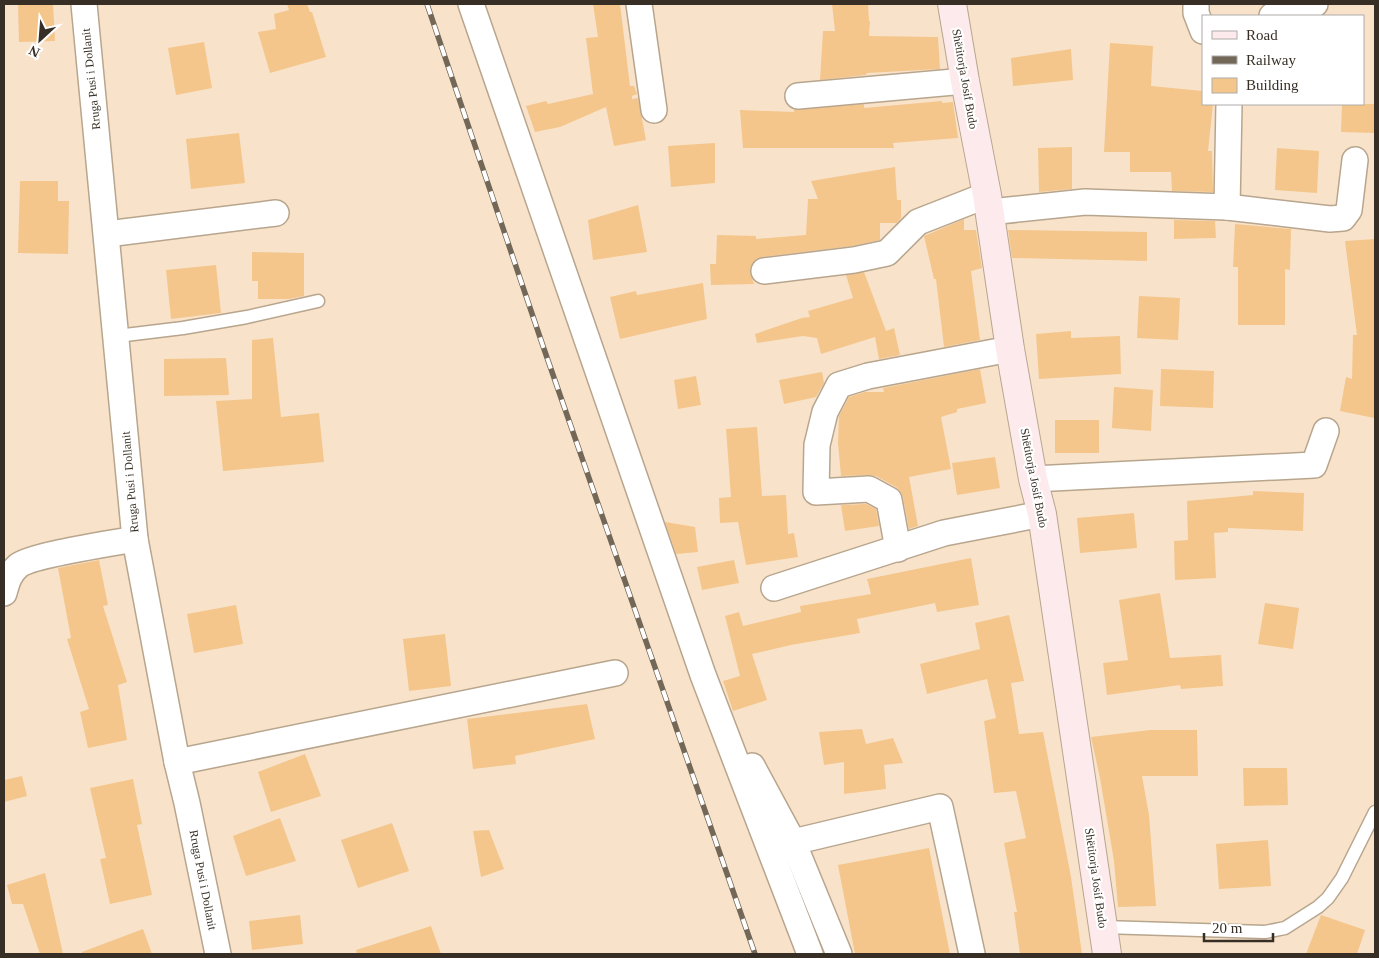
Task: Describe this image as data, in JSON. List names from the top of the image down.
{
  "streets": {
    "main road": ["Shëtitorja Josif Budo"],
    "street": ["Rruga Pusi i Dollanit"]
  },
  "legend": ["Road", "Railway", "Building"],
  "scale_bar": "20 m",
  "north": "bottom left"
}
